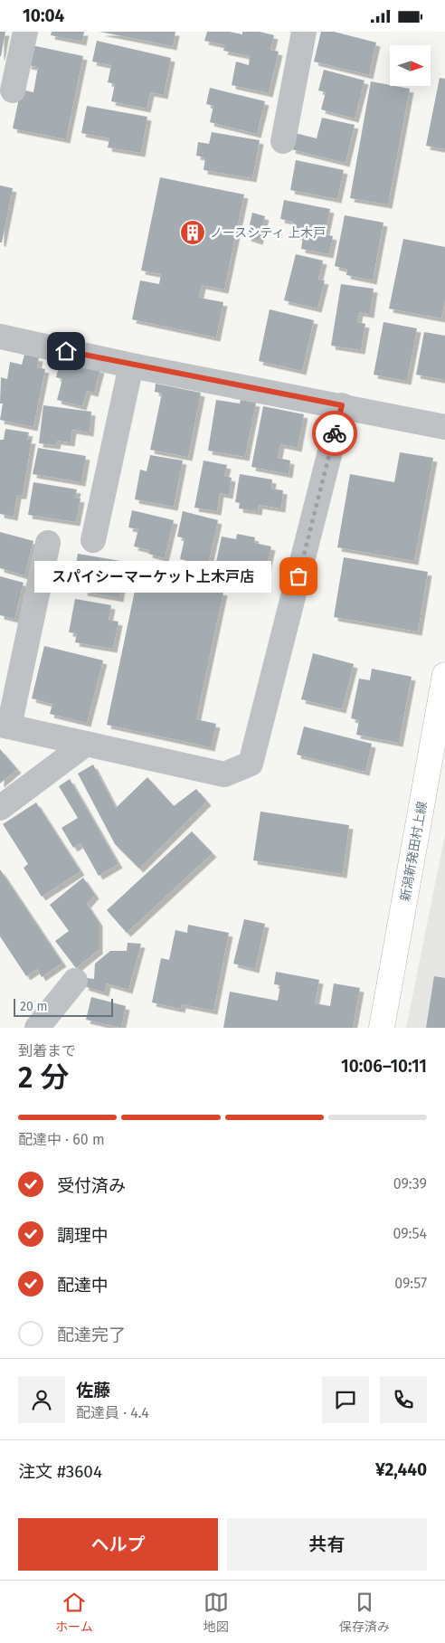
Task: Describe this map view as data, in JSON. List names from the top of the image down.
{
  "streets": {
    "main road": ["新潟新発田村上線"]
  },
  "places": {
    "building": ["ノースシティ 上木戸"],
    "other": ["スパイシーマーケット上木戸店"]
  },
  "scale_bar": "20 m",
  "north": "right",
  "page": {
    "status": "10:04",
    "bubble": "スパイシーマーケット上木戸店",
    "scale": "20 m",
    "heading": ["2 分", "到着まで", "10:06–10:11"],
    "panel": [
      "佐藤",
      "配達員 · 4.4",
      "注文 #3604",
      "¥2,440"
    ],
    "bar": "配達中 · 60 m",
    "list": [
      ["受付済み", "09:39"],
      ["調理中", "09:54"],
      ["配達中", "09:57"],
      "配達完了"
    ],
    "buttons": ["ヘルプ", "共有"],
    "tabs": ["ホーム", "地図", "保存済み"]
  }
}
